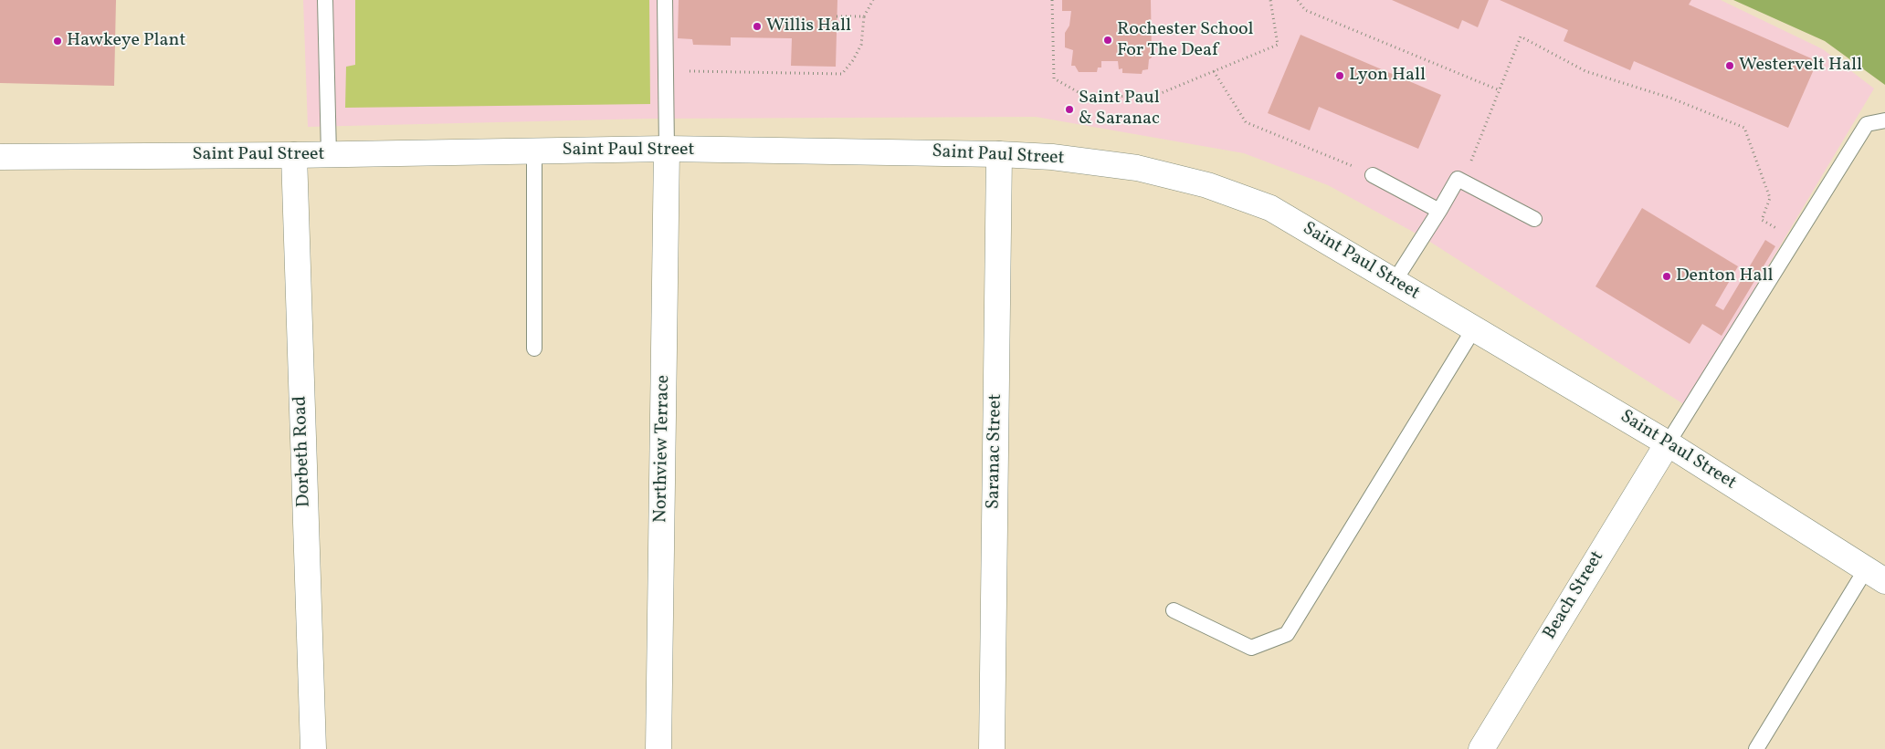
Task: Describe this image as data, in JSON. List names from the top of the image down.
{
  "streets": {
    "street": [
      "Saint Paul Street",
      "Northview Terrace",
      "Dorbeth Road",
      "Saranac Street",
      "Beach Street"
    ]
  },
  "crossings": [
    ["Saint Paul Street", "Northview Terrace"],
    ["Saint Paul Street", "Dorbeth Road"],
    ["Saint Paul Street", "Saranac Street"],
    ["Saint Paul Street", "Beach Street"]
  ],
  "places": [
    "Willis Hall",
    "Rochester School For The Deaf",
    "Hawkeye Plant",
    "Westervelt Hall",
    "Lyon Hall",
    "Saint Paul & Saranac",
    "Denton Hall"
  ]
}
